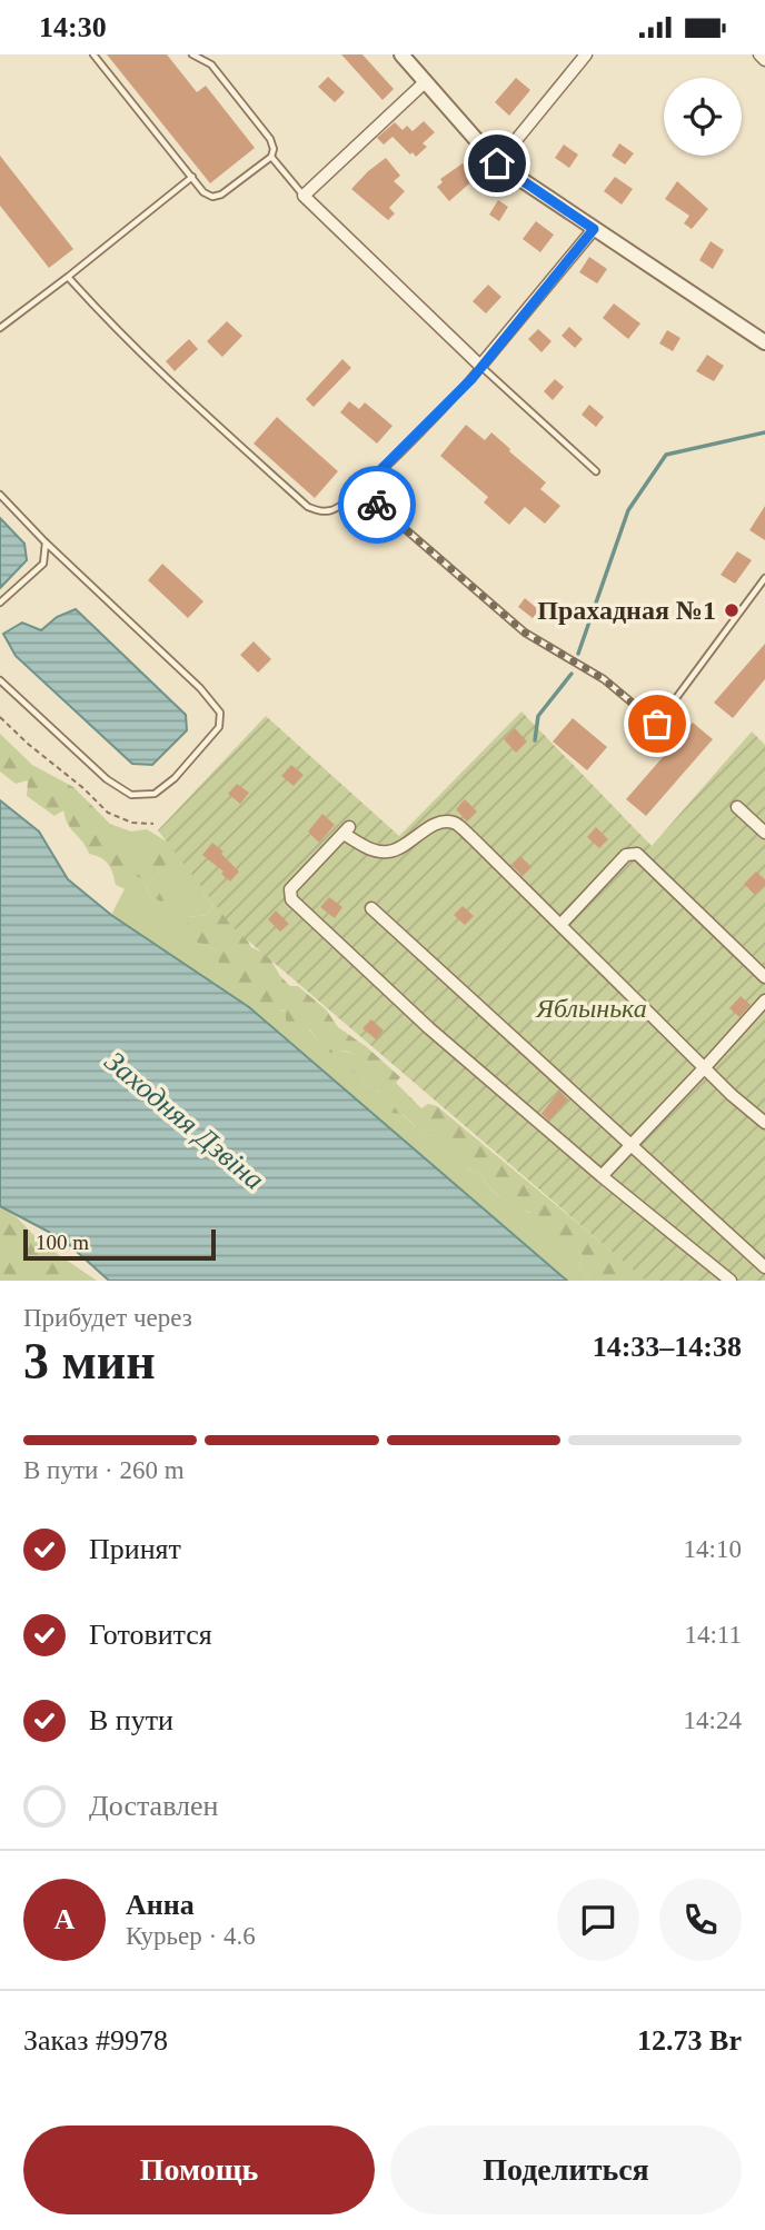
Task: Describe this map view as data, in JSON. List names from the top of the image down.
{
  "water": ["Заходняя Дзвіна"],
  "parks": ["Яблынька"],
  "places": ["Прахадная №1"],
  "scale_bar": "100 m",
  "page": {
    "status": "14:30",
    "scale": "100 m",
    "heading": ["3 мин", "Прибудет через", "14:33–14:38"],
    "panel": [
      "Анна",
      "Курьер · 4.6",
      "Заказ #9978",
      "12.73 Br"
    ],
    "bar": "В пути · 260 m",
    "list": [
      ["Принят", "14:10"],
      ["Готовится", "14:11"],
      ["В пути", "14:24"],
      "Доставлен"
    ],
    "round": "А",
    "buttons": ["Помощь", "Поделиться"]
  }
}
